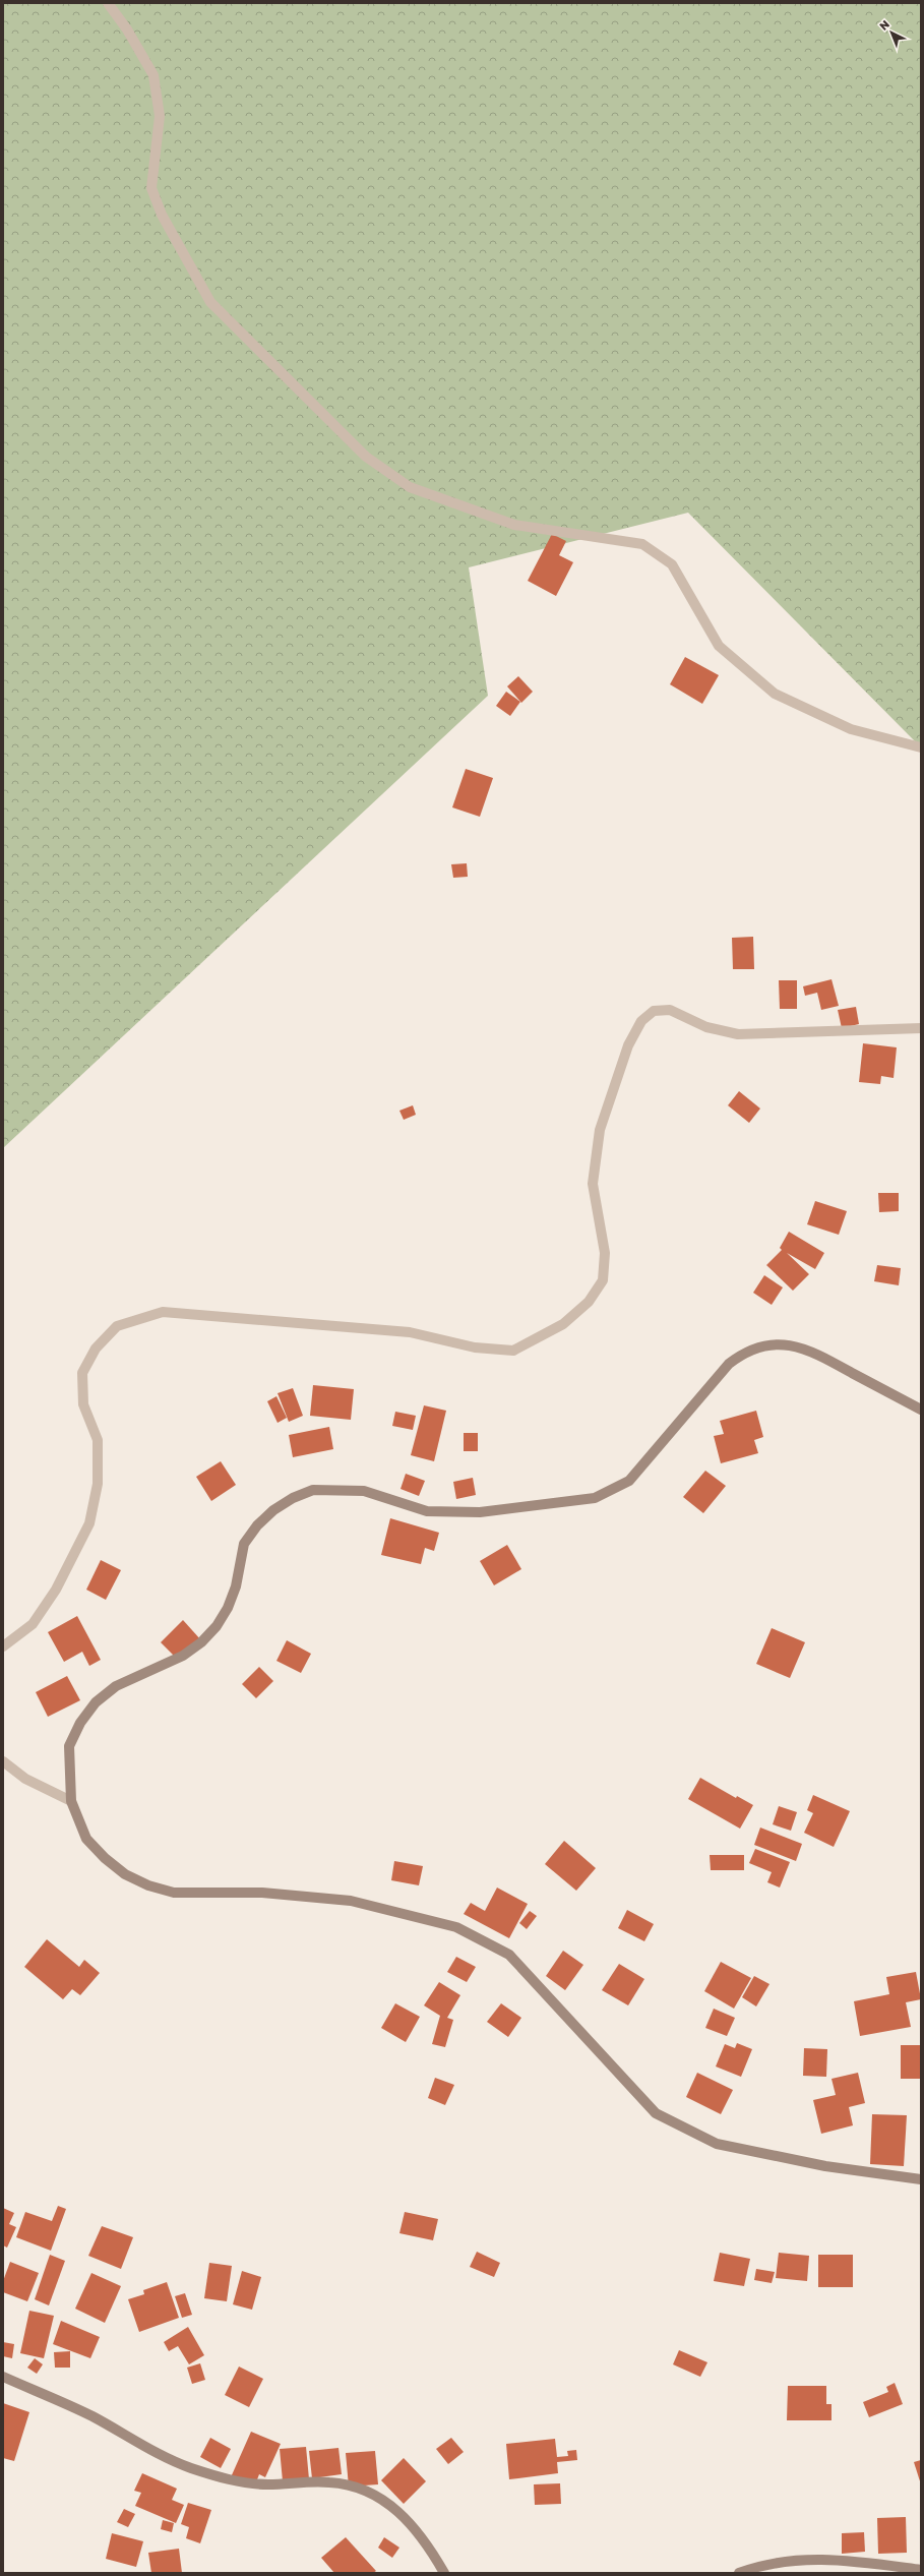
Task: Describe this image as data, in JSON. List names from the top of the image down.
{
  "north": "top left"
}
